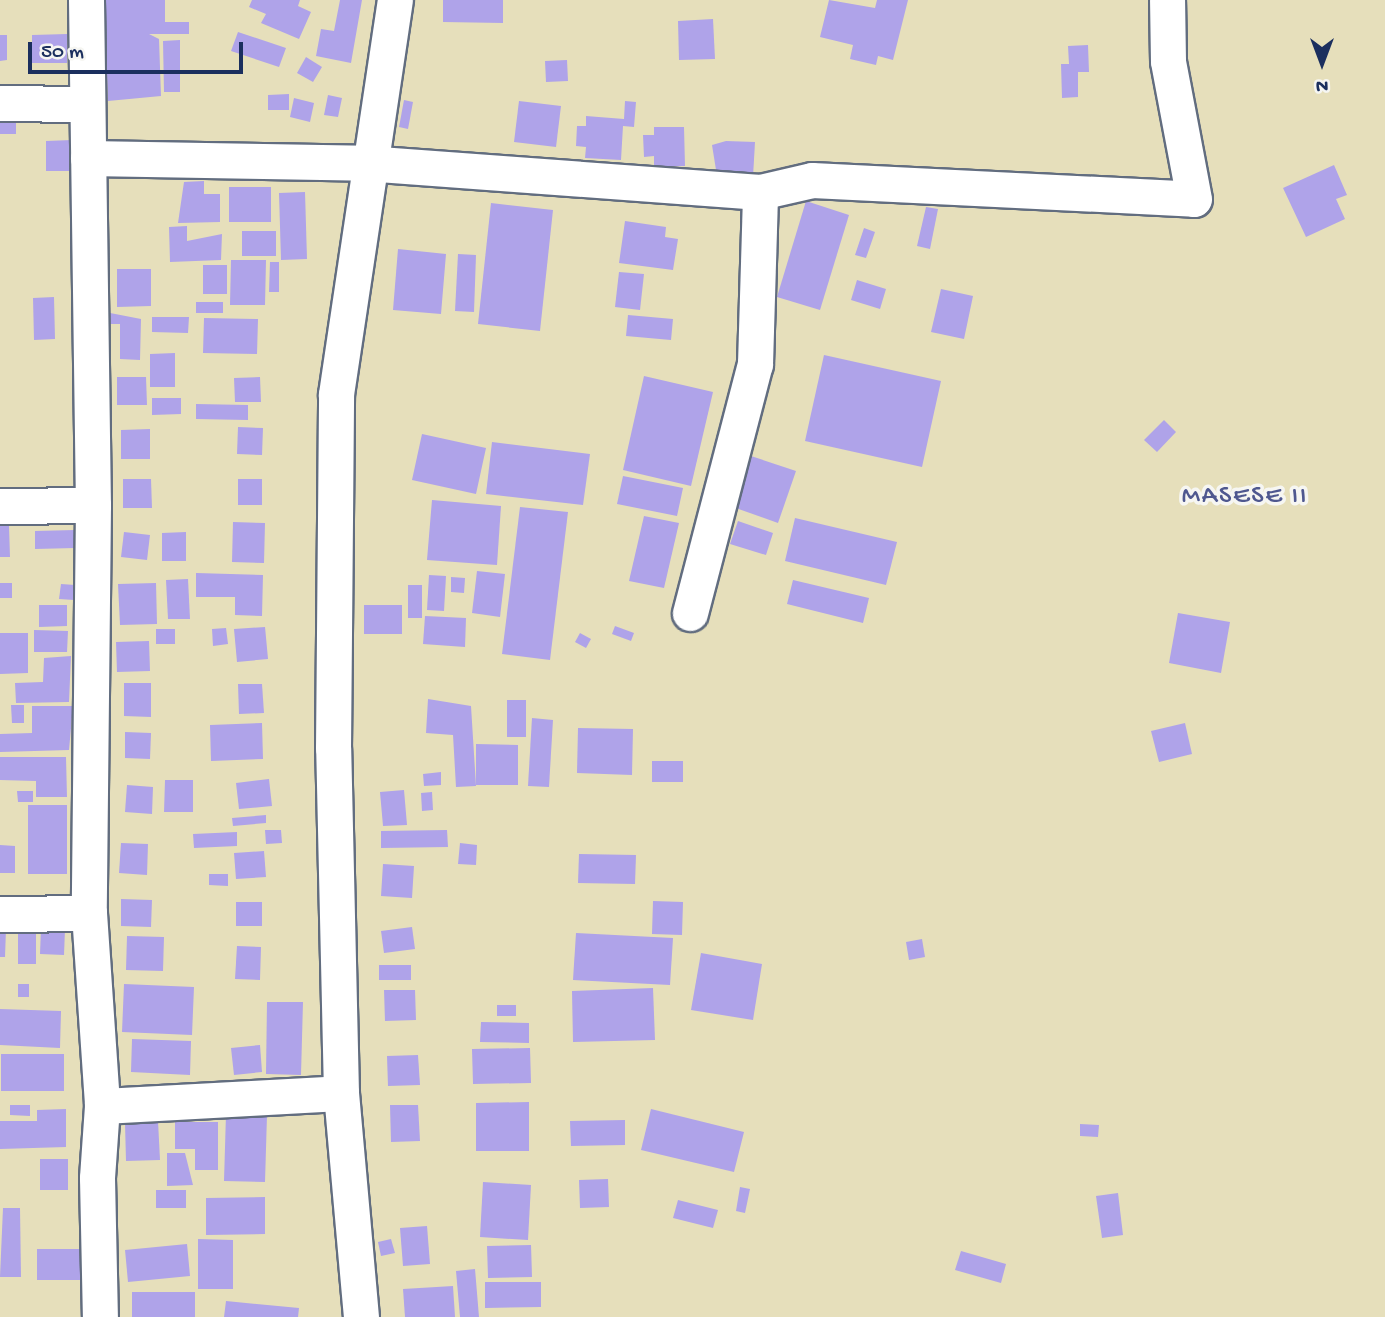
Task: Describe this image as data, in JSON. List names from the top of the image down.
{
  "districts": ["MASESE II"],
  "scale_bar": "50 m",
  "north": "bottom"
}
